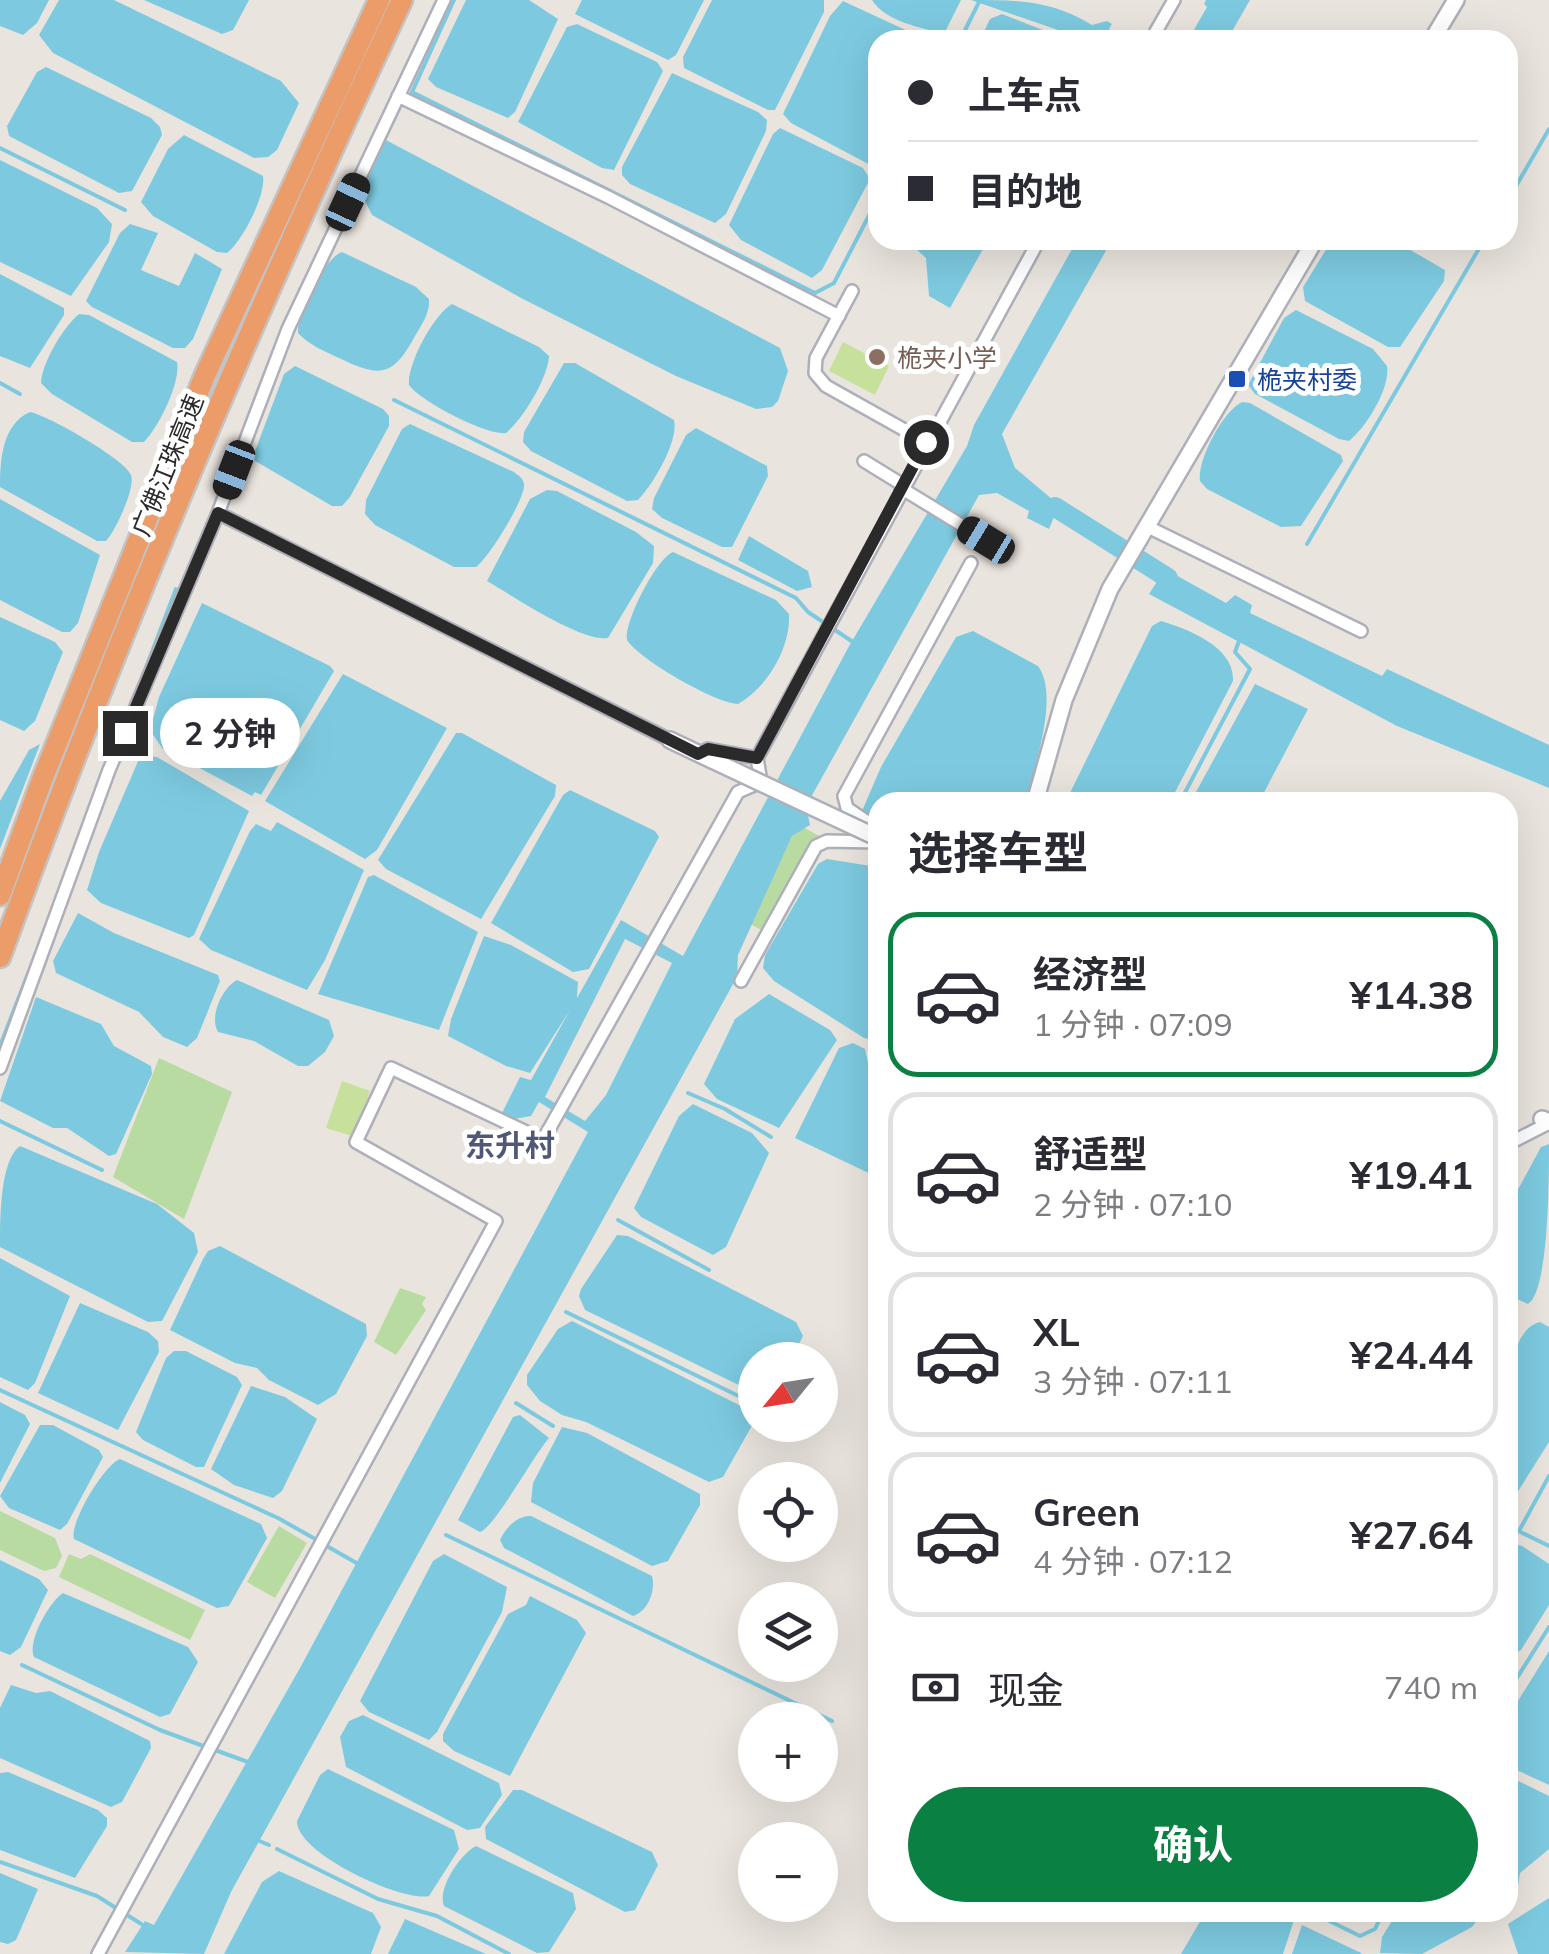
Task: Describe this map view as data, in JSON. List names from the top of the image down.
{
  "streets": {
    "highway": ["广佛江珠高速"]
  },
  "districts": ["东升村"],
  "places": {
    "other": ["桅夹小学"],
    "transit": ["桅夹村委"]
  },
  "north": "bottom left",
  "page": {
    "banner": ["上车点", "目的地"],
    "bubble": "2 分钟",
    "heading": "选择车型",
    "list": [
      {
        "name": "经济型",
        "note": "1 分钟 · 07:09",
        "value": "¥14.38"
      },
      {
        "name": "舒适型",
        "note": "2 分钟 · 07:10",
        "value": "¥19.41"
      },
      {
        "name": "XL",
        "note": "3 分钟 · 07:11",
        "value": "¥24.44"
      },
      {
        "name": "Green",
        "note": "4 分钟 · 07:12",
        "value": "¥27.64"
      }
    ],
    "map_buttons": ["+", "−"],
    "pay": ["现金", "740 m"],
    "buttons": "确认"
  }
}
